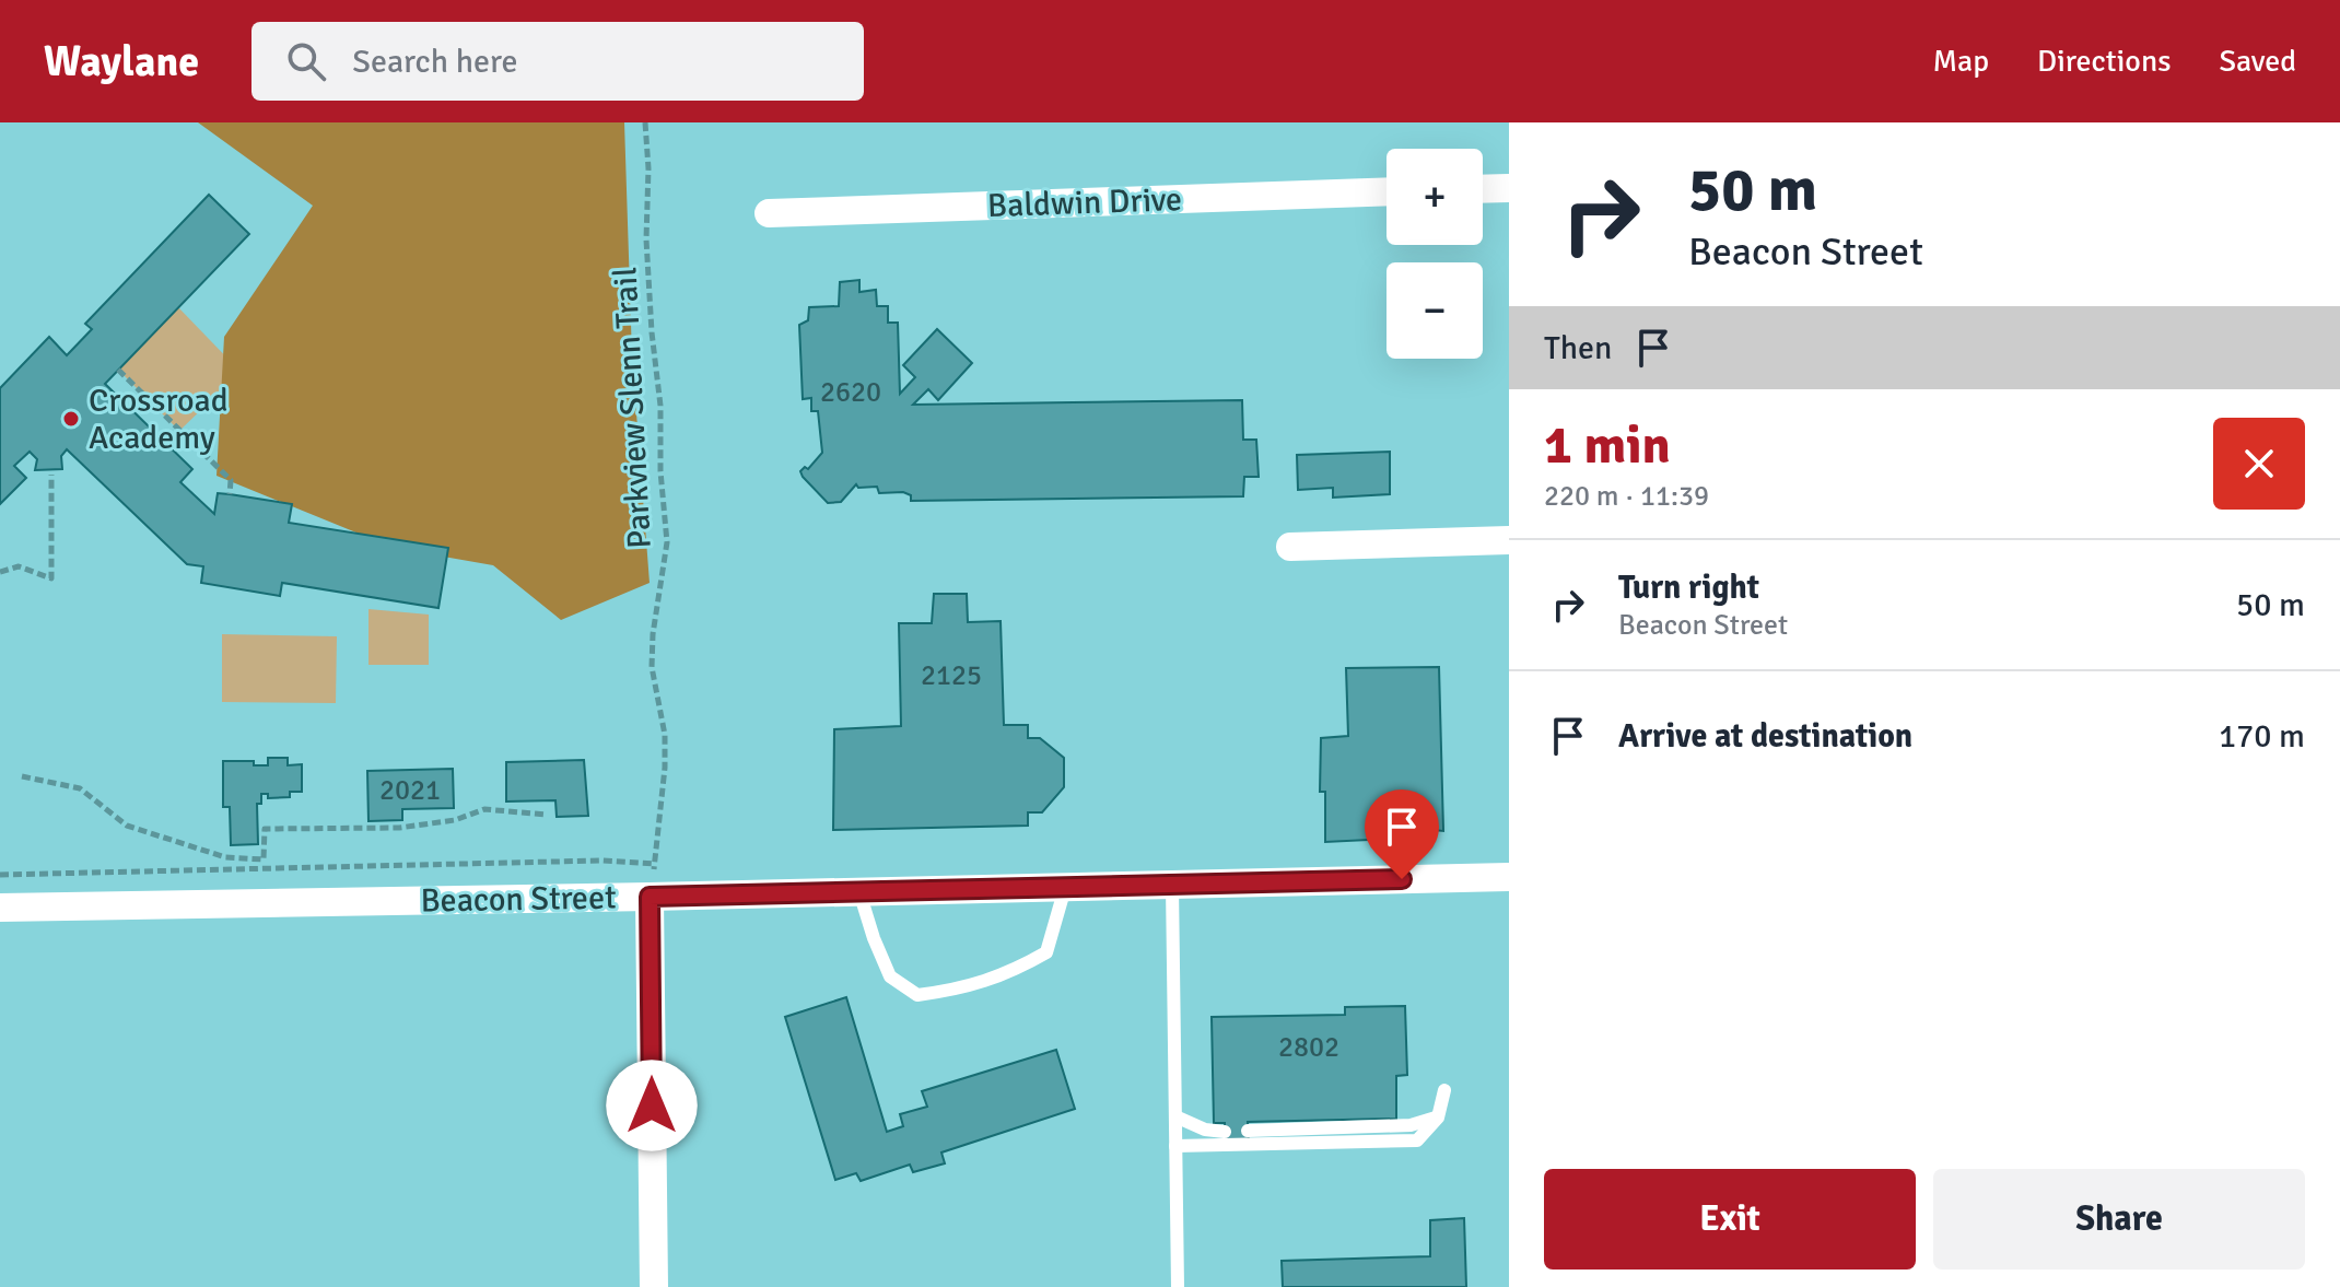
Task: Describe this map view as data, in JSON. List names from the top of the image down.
{
  "streets": {
    "street": ["Baldwin Drive", "Beacon Street"],
    "path": ["Parkview Slenn Trail"]
  },
  "crossings": [
    ["Parkview Slenn Trail", "Beacon Street"]
  ],
  "places": ["Crossroad Academy"],
  "house_numbers": [
    "2620",
    "2125",
    "2021",
    "2802"
  ],
  "page": {
    "header": "Waylane",
    "search": "Search here",
    "nav": ["Map", "Directions", "Saved"],
    "turn": ["50 m", "Beacon Street"],
    "map_buttons": ["+", "−"],
    "then": "Then",
    "heading": ["1 min", "220 m · 11:39"],
    "list": [
      {
        "name": "Turn right",
        "note": "Beacon Street",
        "value": "50 m"
      },
      {
        "name": "Arrive at destination",
        "value": "170 m"
      }
    ],
    "buttons": ["Exit", "Share"]
  }
}
